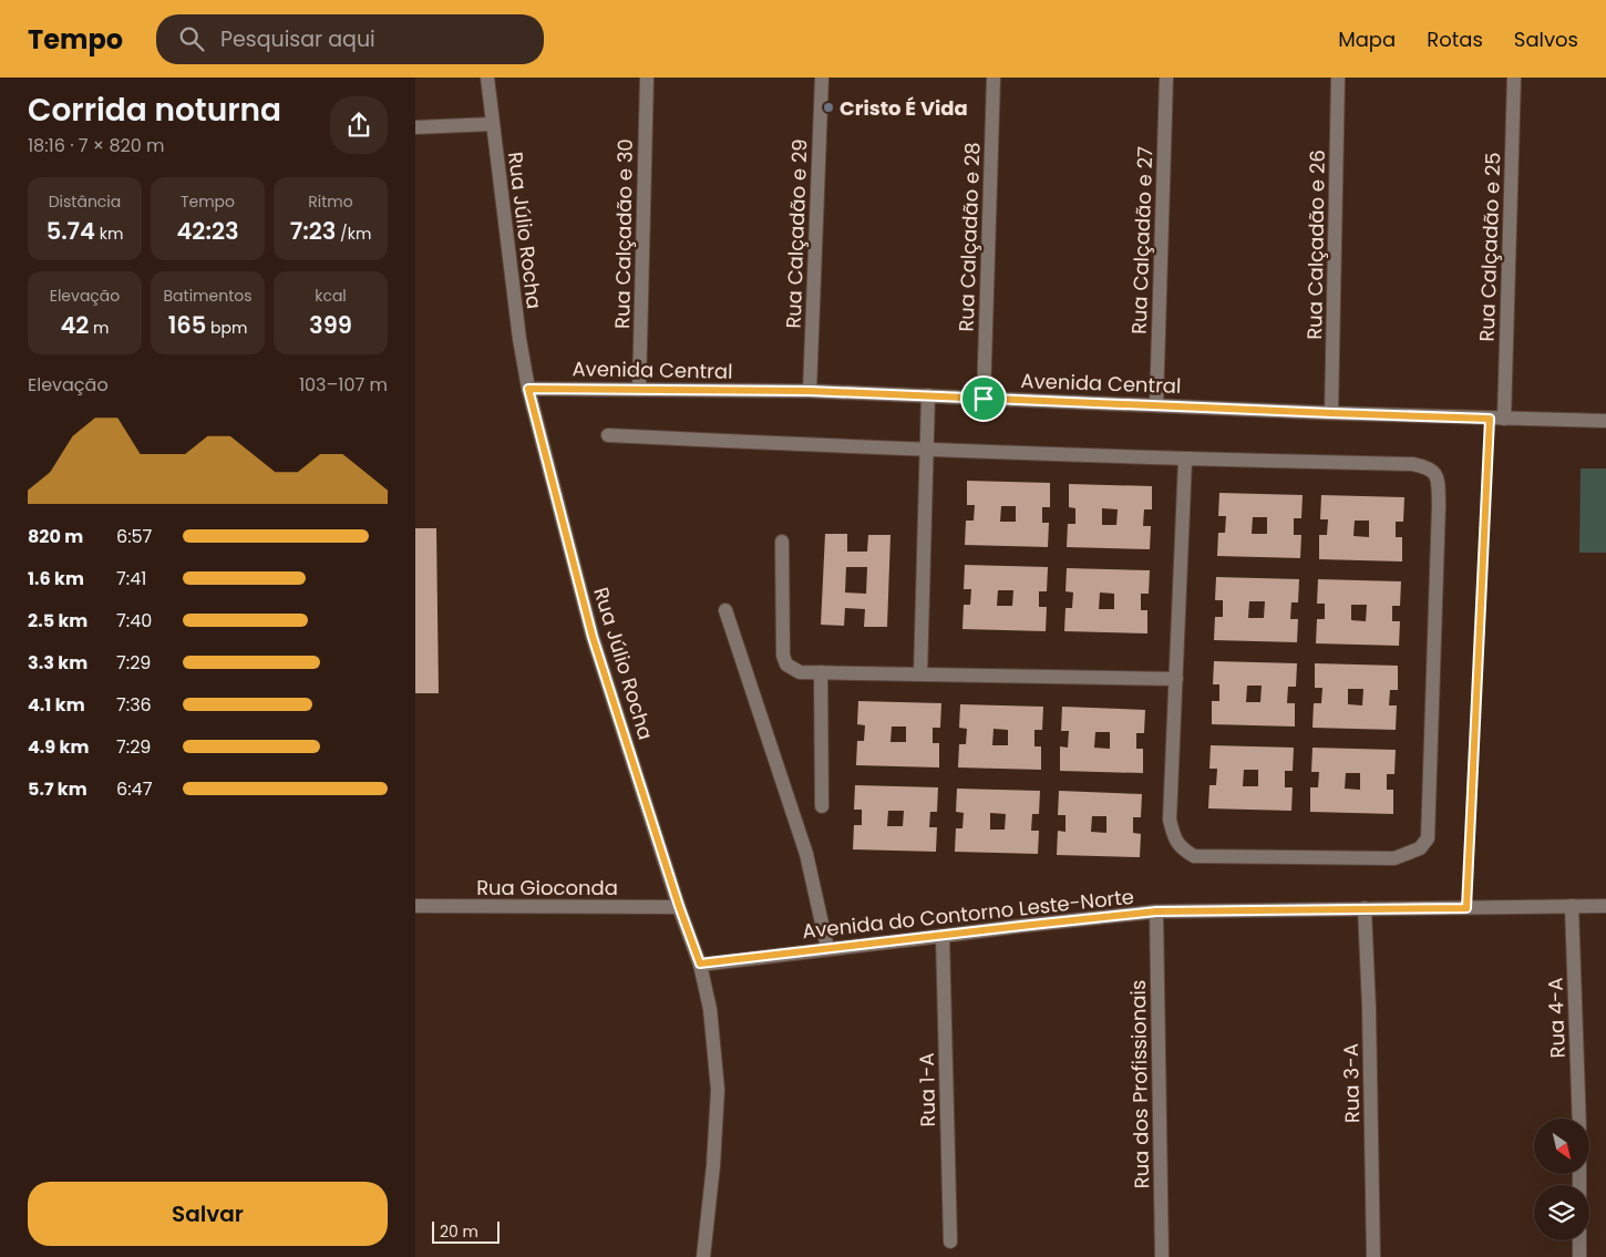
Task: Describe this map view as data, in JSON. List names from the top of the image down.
{
  "streets": {
    "street": [
      "Rua Júlio Rocha",
      "Rua Calçadão e 30",
      "Rua Calçadão e 29",
      "Rua Calçadão e 28",
      "Rua Calçadão e 27",
      "Rua Calçadão e 26",
      "Rua Calçadão e 25",
      "Avenida Central",
      "Rua Gioconda",
      "Avenida do Contorno Leste-Norte",
      "Rua 4-A",
      "Rua 3-A",
      "Rua dos Profissionais",
      "Rua 1-A"
    ]
  },
  "crossings": [
    ["Rua Júlio Rocha", "Avenida Central"],
    ["Rua Júlio Rocha", "Rua Gioconda"],
    ["Rua Júlio Rocha", "Avenida do Contorno Leste-Norte"],
    ["Rua Calçadão e 30", "Avenida Central"],
    ["Rua Calçadão e 29", "Avenida Central"],
    ["Rua Calçadão e 28", "Avenida Central"],
    ["Rua Calçadão e 27", "Avenida Central"],
    ["Rua Calçadão e 26", "Avenida Central"],
    ["Rua Calçadão e 25", "Avenida Central"],
    ["Avenida do Contorno Leste-Norte", "Rua 4-A"],
    ["Avenida do Contorno Leste-Norte", "Rua 3-A"],
    ["Avenida do Contorno Leste-Norte", "Rua dos Profissionais"],
    ["Avenida do Contorno Leste-Norte", "Rua 1-A"]
  ],
  "places": ["Cristo É Vida"],
  "scale_bar": "20 m",
  "north": "bottom right",
  "page": {
    "header": "Tempo",
    "search": "Pesquisar aqui",
    "nav": ["Mapa", "Rotas", "Salvos"],
    "heading": ["Corrida noturna", "18:16 · 7 × 820 m"],
    "stats": [
      ["Distância", "5.74 km"],
      ["Tempo", "42:23"],
      ["Ritmo", "7:23 /km"],
      ["Elevação", "42 m"],
      ["Batimentos", "165 bpm"],
      ["kcal", "399"]
    ],
    "chart": ["Elevação", "103–107 m"],
    "list": [
      {
        "name": "820 m",
        "note": "6:57"
      },
      {
        "name": "1.6 km",
        "note": "7:41"
      },
      {
        "name": "2.5 km",
        "note": "7:40"
      },
      {
        "name": "3.3 km",
        "note": "7:29"
      },
      {
        "name": "4.1 km",
        "note": "7:36"
      },
      {
        "name": "4.9 km",
        "note": "7:29"
      },
      {
        "name": "5.7 km",
        "note": "6:47"
      }
    ],
    "buttons": "Salvar",
    "scale": "20 m"
  }
}
